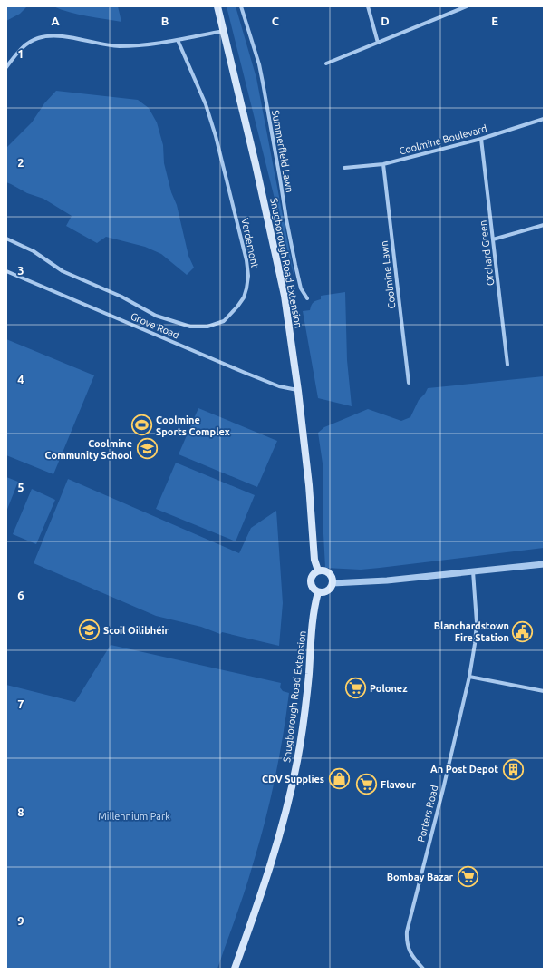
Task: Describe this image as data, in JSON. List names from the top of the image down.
{
  "streets": {
    "main road": ["Snugborough Road Extension"],
    "street": [
      "Coolmine Boulevard",
      "Summerfield Lawn",
      "Verdemont",
      "Orchard Green",
      "Coolmine Lawn",
      "Grove Road",
      "Porters Road"
    ]
  },
  "crossings": [
    ["Coolmine Boulevard", "Orchard Green"],
    ["Coolmine Boulevard", "Coolmine Lawn"],
    ["Snugborough Road Extension", "Grove Road"]
  ],
  "parks": ["Millennium Park"],
  "places": {
    "sports": ["Coolmine Sports Complex"],
    "school or university": ["Coolmine Community School", "Scoil Oilibhéir"],
    "public building": ["Blanchardstown Fire Station"],
    "supermarket": ["Polonez", "Flavour", "Bombay Bazar"],
    "building": ["An Post Depot"],
    "shop": ["CDV Supplies"]
  },
  "grid": {
    "columns": [
      "A",
      "B",
      "C",
      "D",
      "E"
    ],
    "rows": [
      "1",
      "2",
      "3",
      "4",
      "5",
      "6",
      "7",
      "8",
      "9"
    ]
  }
}
